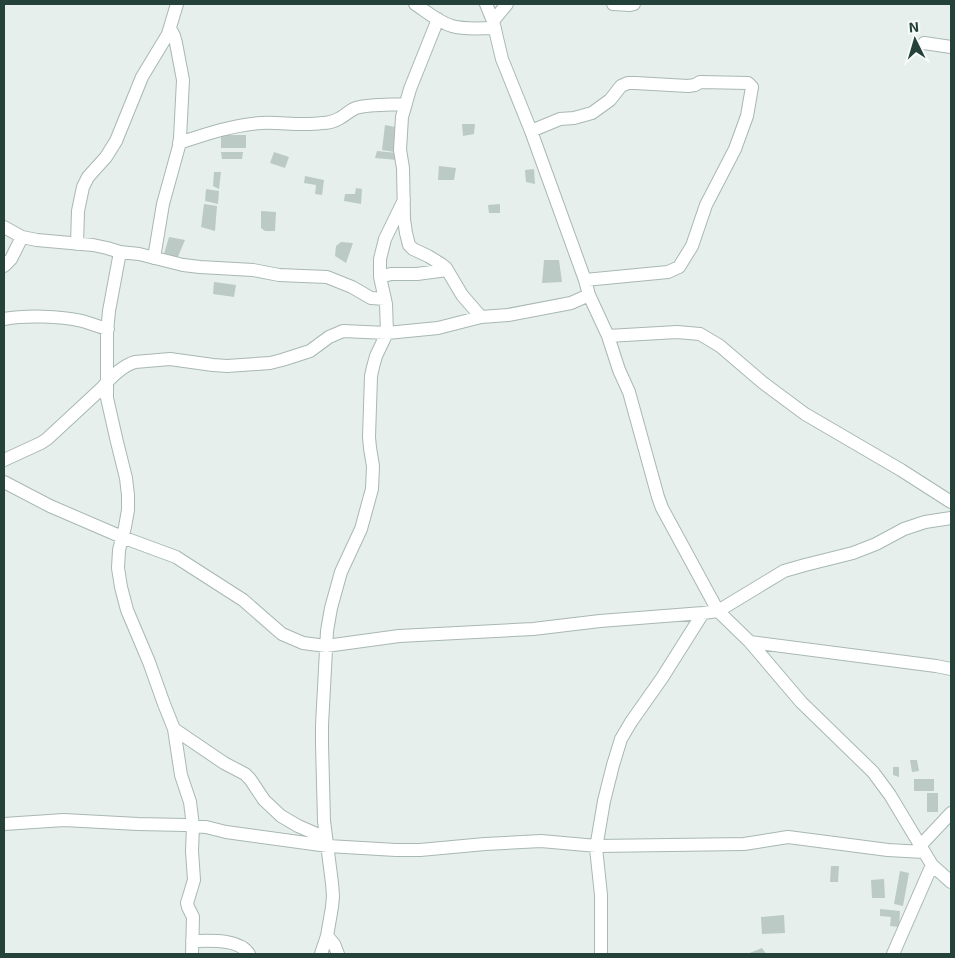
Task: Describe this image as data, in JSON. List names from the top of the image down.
{
  "north": "top"
}
